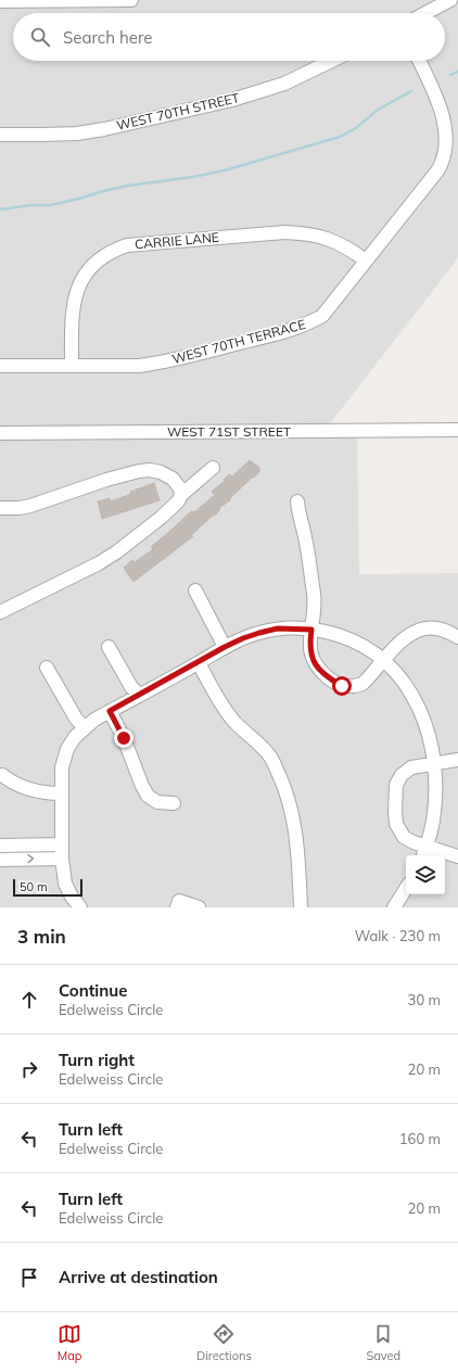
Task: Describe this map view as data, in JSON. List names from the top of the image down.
{
  "streets": {
    "street": [
      "WEST 70TH STREET",
      "CARRIE LANE",
      "WEST 70TH TERRACE",
      "WEST 71ST STREET"
    ]
  },
  "crossings": [
    ["CARRIE LANE", "WEST 70TH TERRACE"]
  ],
  "scale_bar": "50 m",
  "page": {
    "search": "Search here",
    "scale": "50 m",
    "heading": ["3 min", "Walk · 230 m"],
    "list": [
      ["Continue", "Edelweiss Circle", "30 m"],
      ["Turn right", "Edelweiss Circle", "20 m"],
      ["Turn left", "Edelweiss Circle", "160 m"],
      ["Turn left", "Edelweiss Circle", "20 m"],
      "Arrive at destination"
    ],
    "nav": ["Map", "Directions", "Saved"]
  }
}
